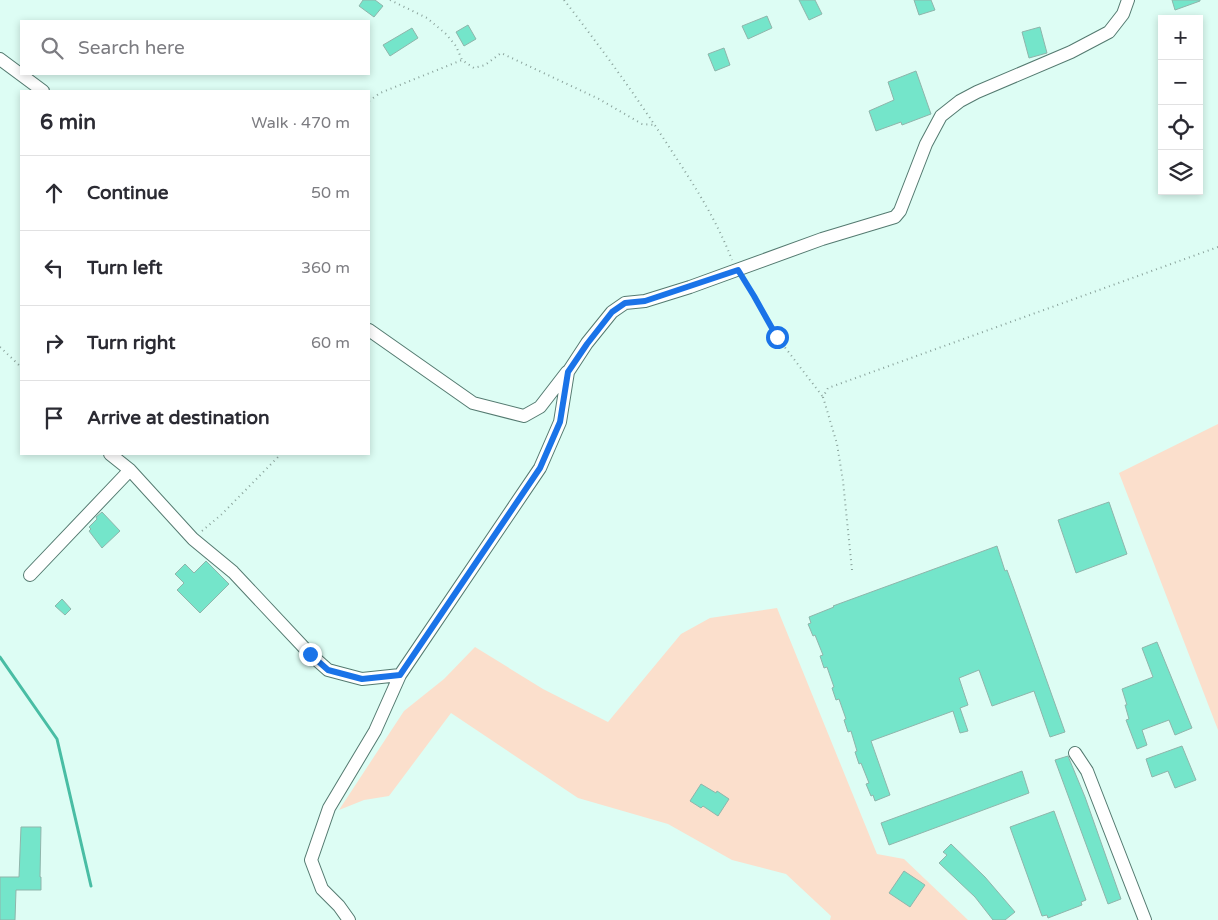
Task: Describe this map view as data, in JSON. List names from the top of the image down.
{
  "page": {
    "map_buttons": ["+", "−"],
    "search": "Search here",
    "heading": ["6 min", "Walk · 470 m"],
    "list": [
      ["Continue", "50 m"],
      ["Turn left", "360 m"],
      ["Turn right", "60 m"],
      "Arrive at destination"
    ]
  }
}
